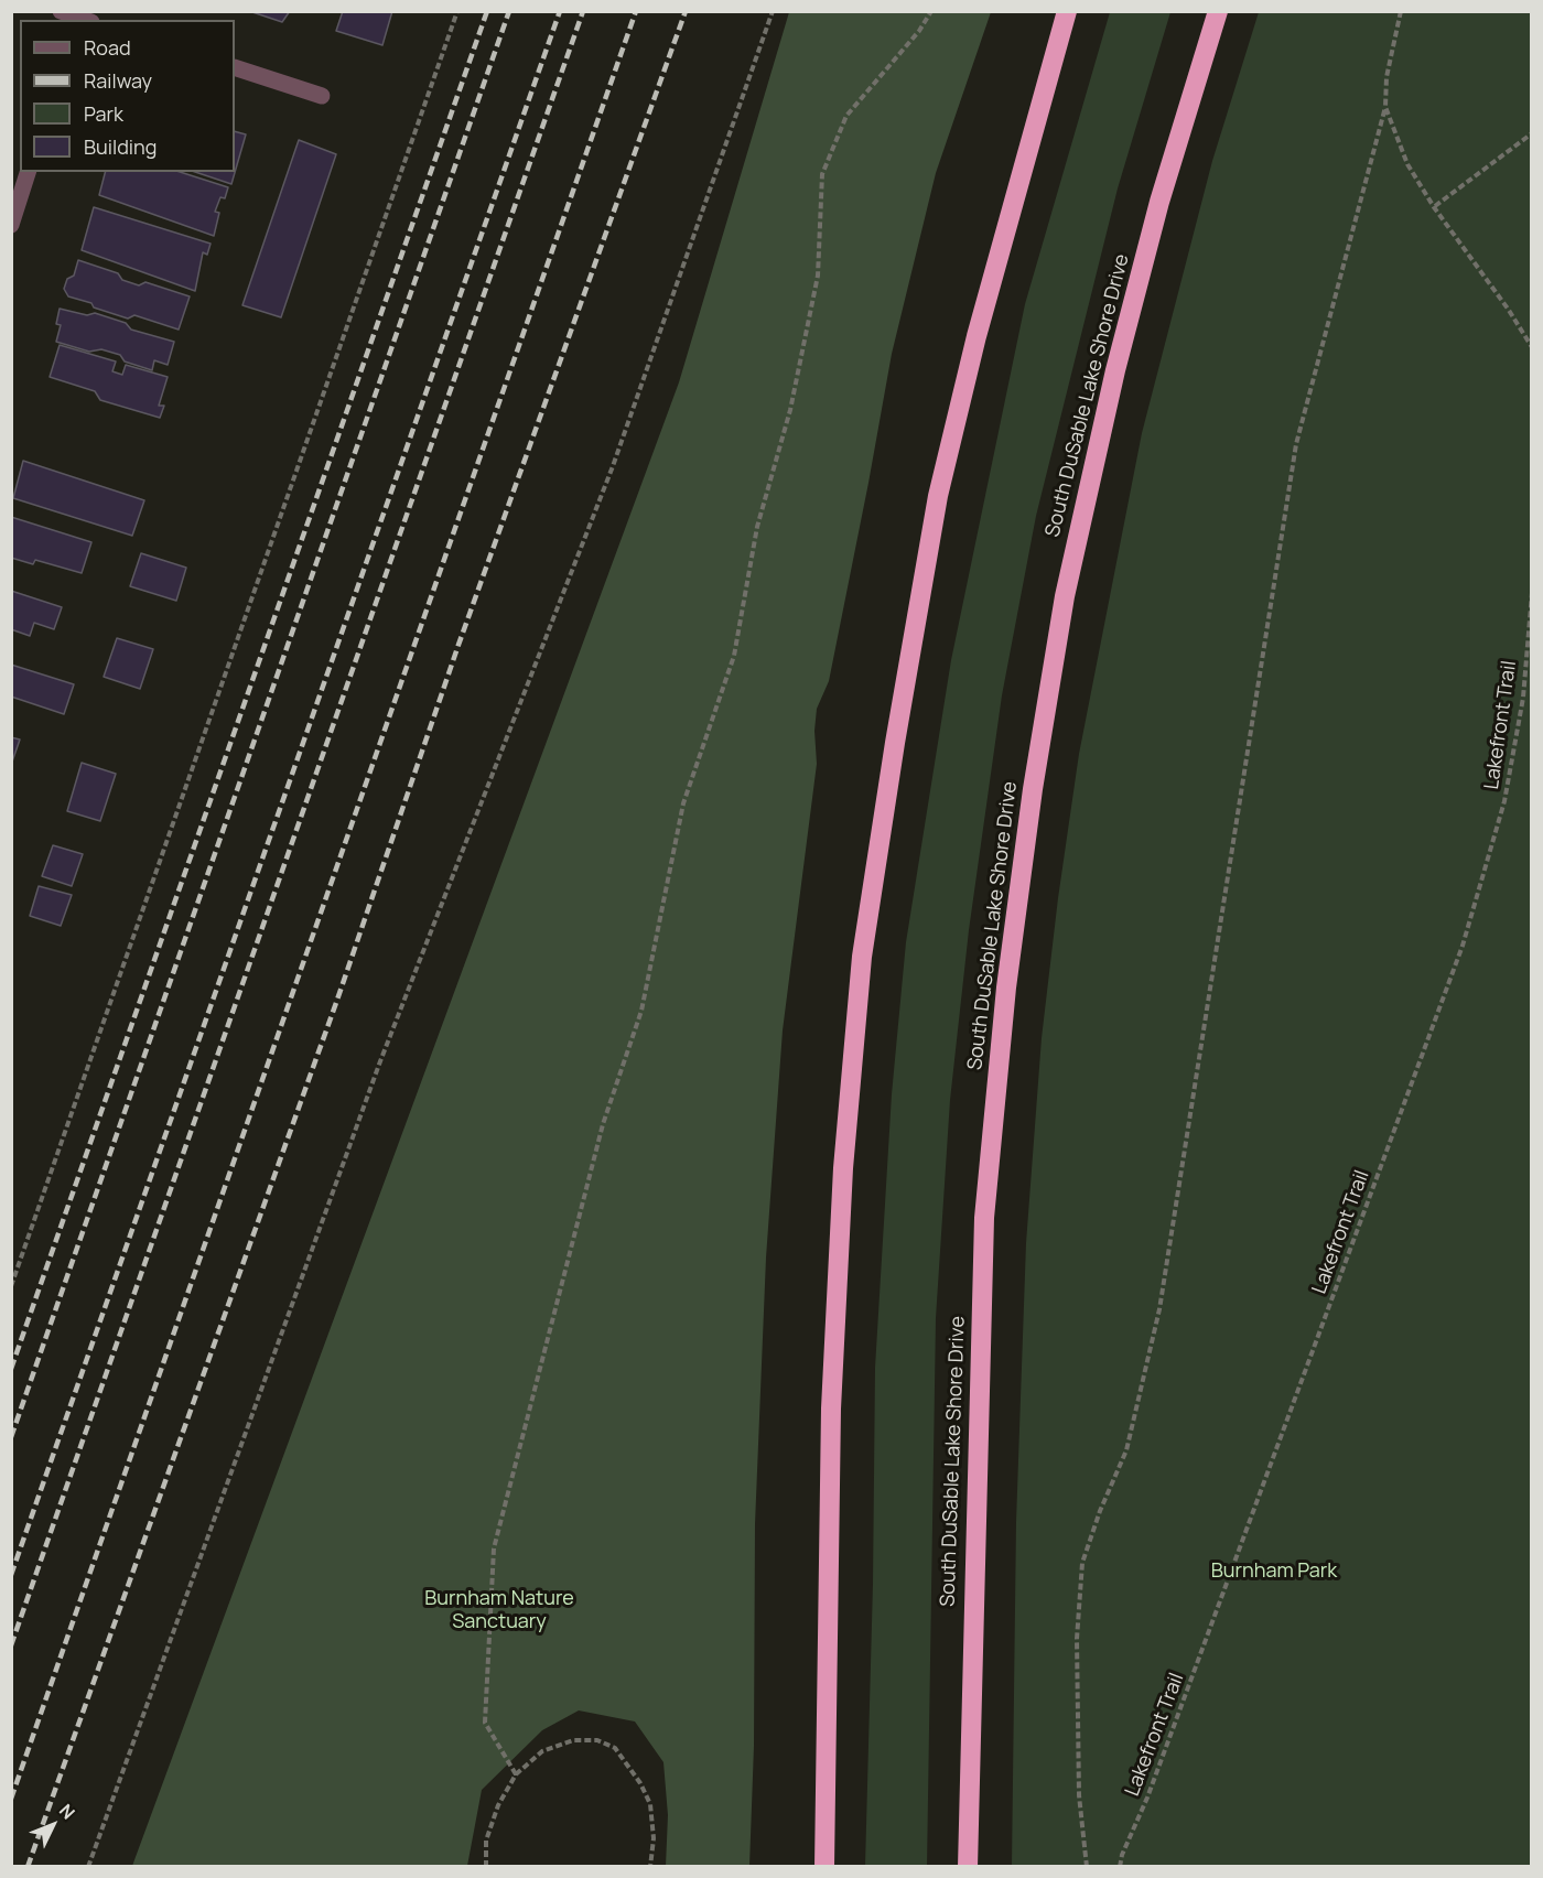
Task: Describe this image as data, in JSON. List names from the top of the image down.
{
  "streets": {
    "highway": ["South DuSable Lake Shore Drive"],
    "path": ["Lakefront Trail"]
  },
  "parks": ["Burnham Park", "Burnham Nature Sanctuary"],
  "legend": [
    "Road",
    "Railway",
    "Park",
    "Building"
  ],
  "north": "top right"
}
